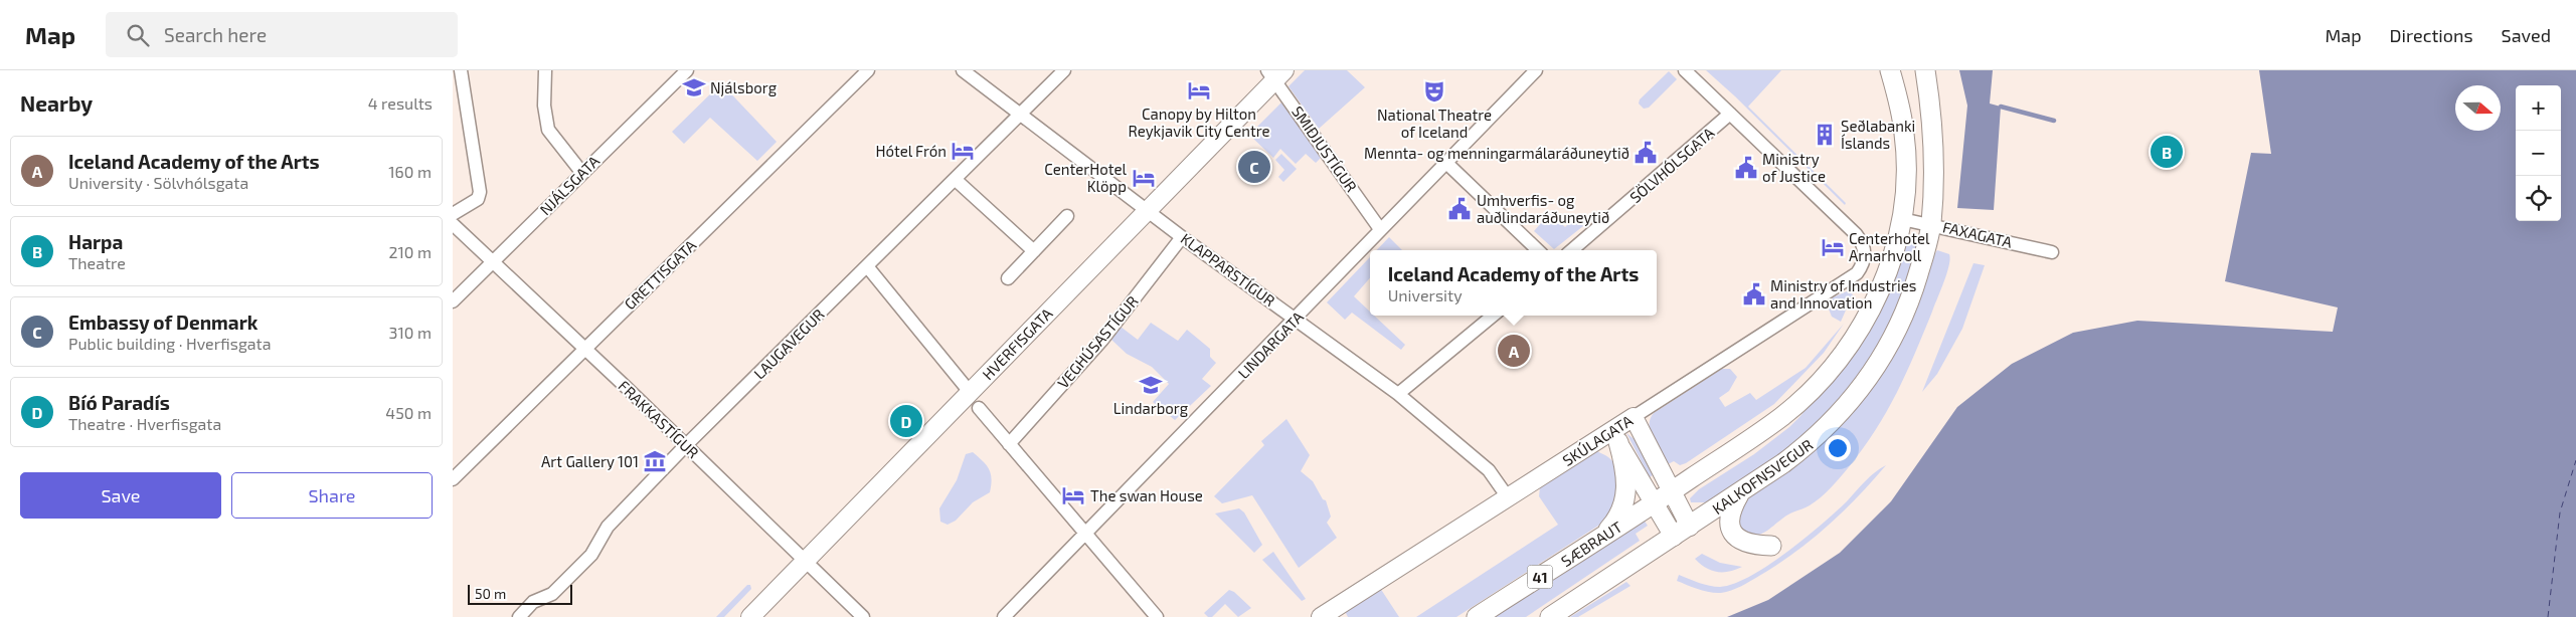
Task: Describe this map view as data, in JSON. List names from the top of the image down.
{
  "streets": {
    "main road": ["KALKOFNSVEGUR", "SÆBRAUT", "41"],
    "street": [
      "SMIÐJUSTÍGUR",
      "SÖLVHÓLSGATA",
      "NJÁLSGATA",
      "FAXAGATA",
      "KLAPPARSTÍGUR",
      "GRETTISGATA",
      "VEGHÚSASTÍGUR",
      "LAUGAVEGUR",
      "HVERFISGATA",
      "LINDARGATA",
      "FRAKKASTÍGUR",
      "SKÚLAGATA"
    ]
  },
  "crossings": [
    ["SMIÐJUSTÍGUR", "HVERFISGATA"],
    ["SMIÐJUSTÍGUR", "LINDARGATA"],
    ["SÖLVHÓLSGATA", "SKÚLAGATA"],
    ["NJÁLSGATA", "FRAKKASTÍGUR"],
    ["FAXAGATA", "KALKOFNSVEGUR"],
    ["KLAPPARSTÍGUR", "VEGHÚSASTÍGUR"],
    ["KLAPPARSTÍGUR", "LAUGAVEGUR"],
    ["KLAPPARSTÍGUR", "HVERFISGATA"],
    ["KLAPPARSTÍGUR", "LINDARGATA"],
    ["KLAPPARSTÍGUR", "SKÚLAGATA"],
    ["GRETTISGATA", "FRAKKASTÍGUR"],
    ["LAUGAVEGUR", "FRAKKASTÍGUR"],
    ["HVERFISGATA", "FRAKKASTÍGUR"]
  ],
  "places": {
    "school or university": ["Njálsborg", "Lindarborg"],
    "hotel": [
      "Canopy by Hilton Reykjavik City Centre",
      "Hótel Frón",
      "CenterHotel Klöpp",
      "Centerhotel Arnarhvoll",
      "The swan House"
    ],
    "theatre": ["National Theatre of Iceland"],
    "building": ["Seðlabanki Íslands"],
    "public building": [
      "Mennta- og menningarmálaráðuneytið",
      "Ministry of Justice",
      "Umhverfis- og auðlindaráðuneytið",
      "Ministry of Industries and Innovation"
    ],
    "museum": ["Art Gallery 101"]
  },
  "scale_bar": "50 m",
  "north": "right",
  "page": {
    "header": "Map",
    "search": "Search here",
    "nav": ["Map", "Directions", "Saved"],
    "heading": ["Nearby", "4 results"],
    "map_buttons": ["+", "−"],
    "pins": [
      "B",
      "C",
      "A",
      "D"
    ],
    "list": [
      {
        "mark": "A",
        "name": "Iceland Academy of the Arts",
        "note": "University · Sölvhólsgata",
        "value": "160 m"
      },
      {
        "mark": "B",
        "name": "Harpa",
        "note": "Theatre",
        "value": "210 m"
      },
      {
        "mark": "C",
        "name": "Embassy of Denmark",
        "note": "Public building · Hverfisgata",
        "value": "310 m"
      },
      {
        "mark": "D",
        "name": "Bíó Paradís",
        "note": "Theatre · Hverfisgata",
        "value": "450 m"
      }
    ],
    "popup": ["Iceland Academy of the Arts", "University"],
    "buttons": ["Save", "Share"],
    "scale": "50 m"
  }
}
